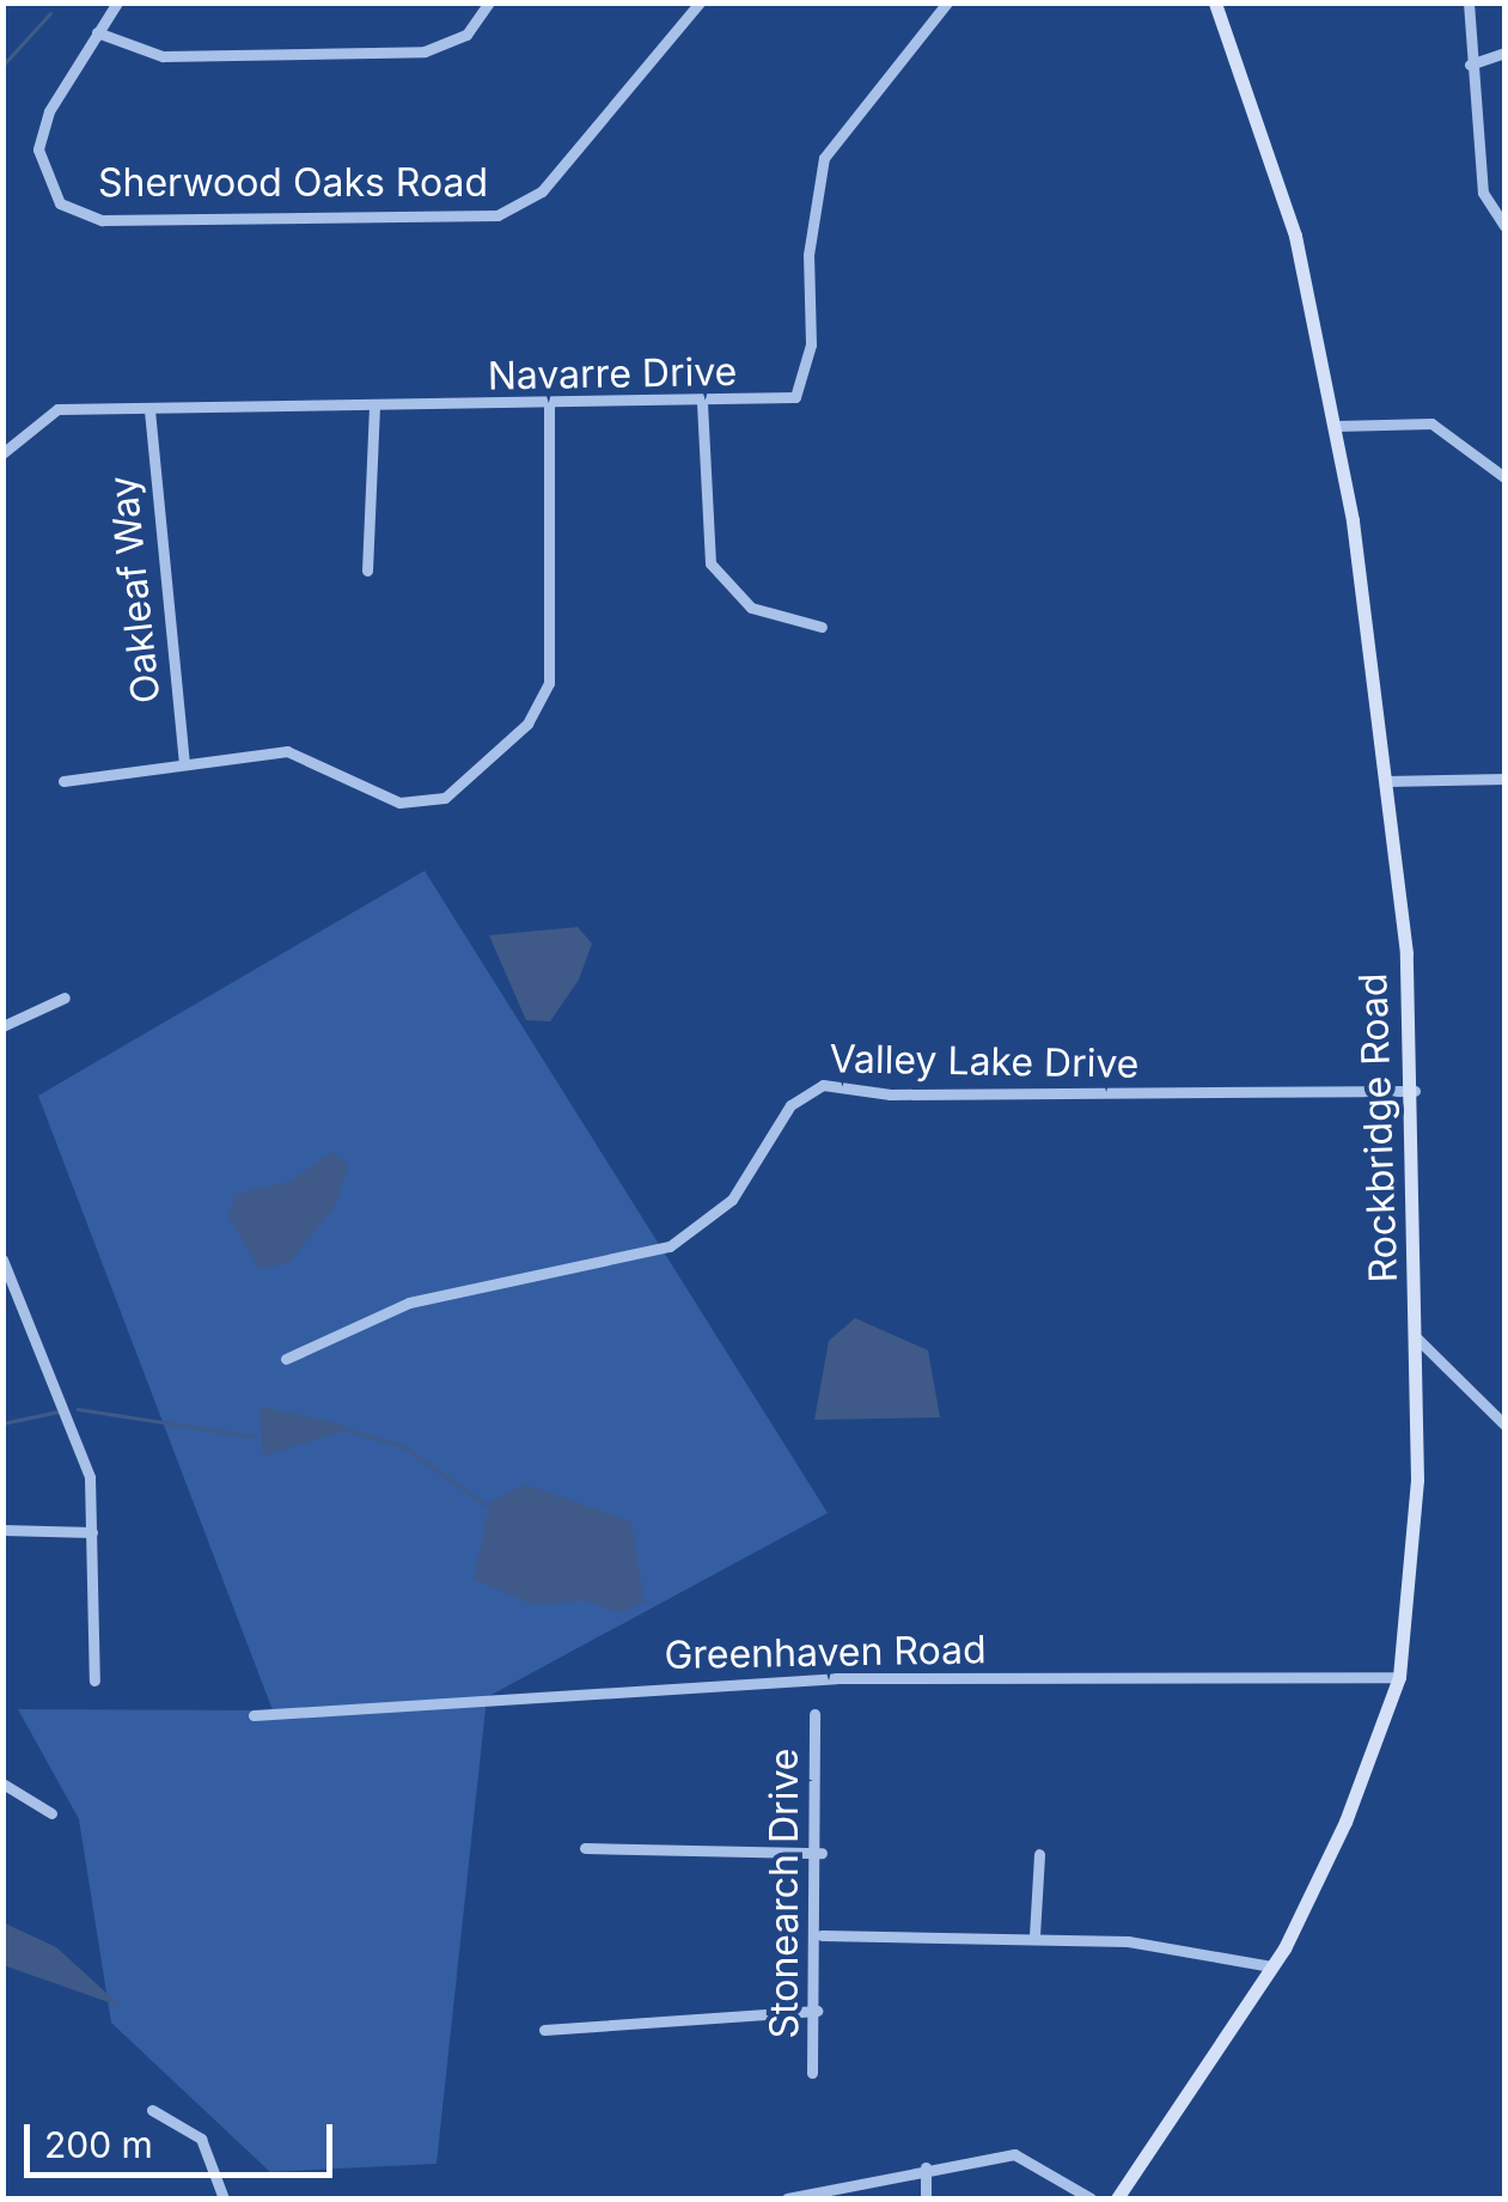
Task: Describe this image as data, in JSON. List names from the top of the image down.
{
  "streets": {
    "main road": ["Rockbridge Road"],
    "street": [
      "Sherwood Oaks Road",
      "Navarre Drive",
      "Oakleaf Way",
      "Valley Lake Drive",
      "Greenhaven Road",
      "Stonearch Drive"
    ]
  },
  "crossings": [
    ["Navarre Drive", "Oakleaf Way"],
    ["Valley Lake Drive", "Rockbridge Road"],
    ["Rockbridge Road", "Greenhaven Road"]
  ],
  "scale_bar": "200 m"
}
